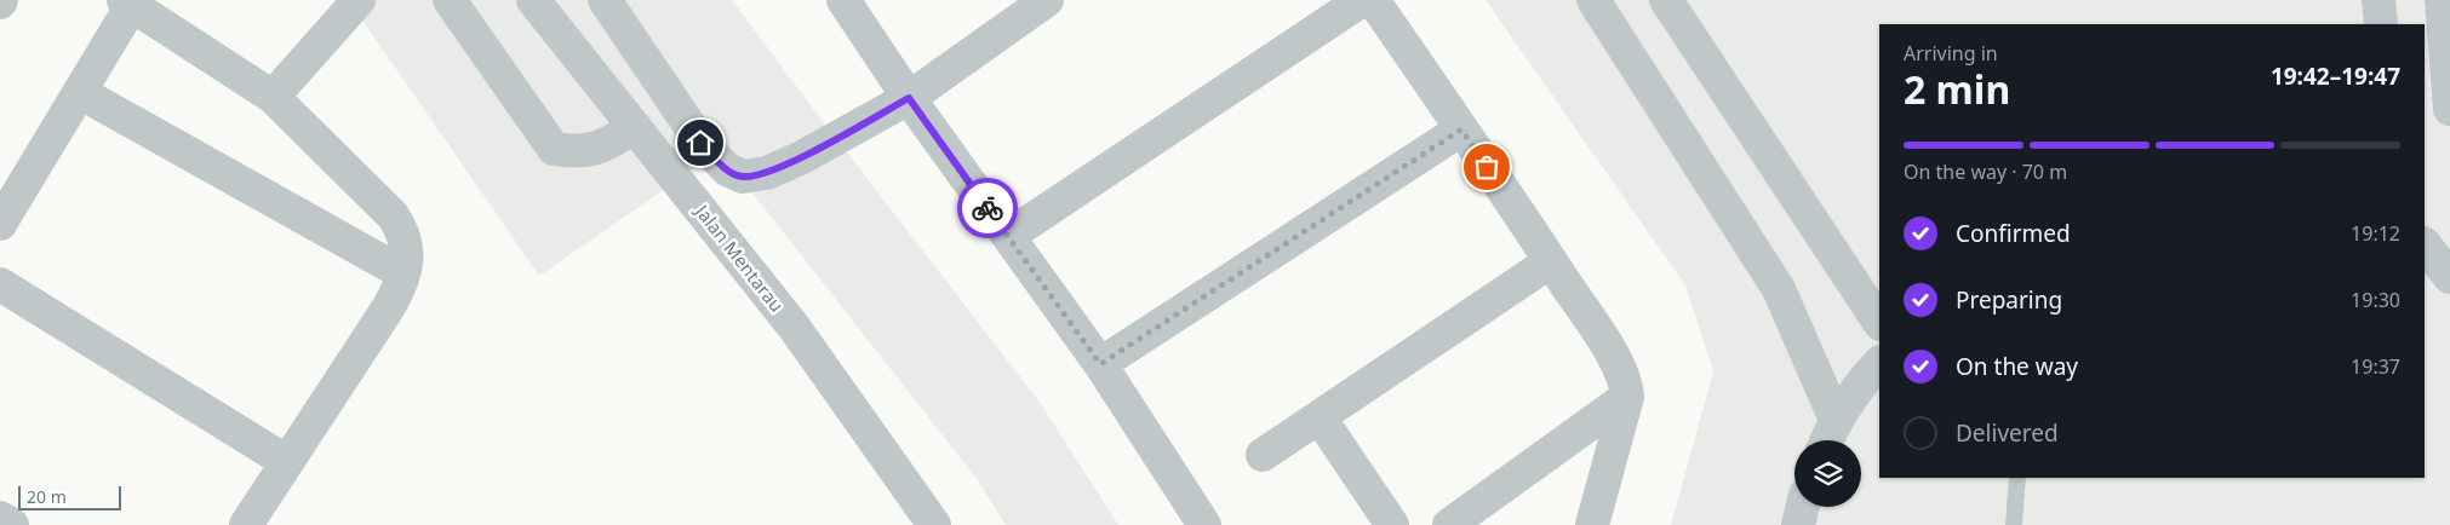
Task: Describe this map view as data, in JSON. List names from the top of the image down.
{
  "streets": {
    "street": ["Jalan Mentarau"]
  },
  "scale_bar": "20 m",
  "page": {
    "heading": ["2 min", "Arriving in", "19:42–19:47"],
    "bar": "On the way · 70 m",
    "list": [
      ["Confirmed", "19:12"],
      ["Preparing", "19:30"],
      ["On the way", "19:37"],
      "Delivered"
    ],
    "scale": "20 m"
  }
}
